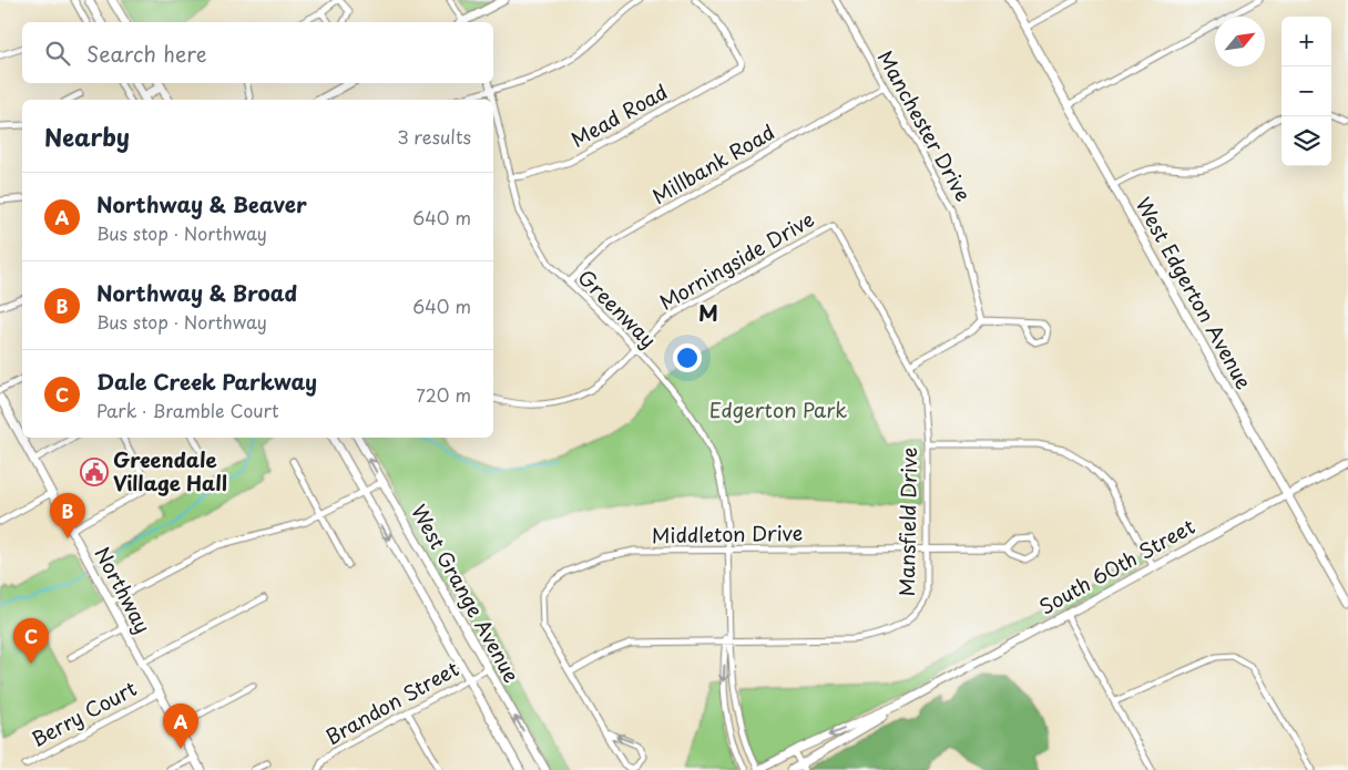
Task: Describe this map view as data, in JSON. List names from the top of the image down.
{
  "streets": {
    "street": [
      "Mead Road",
      "Manchester Drive",
      "Millbank Road",
      "Morningside Drive",
      "West Edgerton Avenue",
      "Greenway",
      "Mansfield Drive",
      "Middleton Drive",
      "South 60th Street",
      "Northway",
      "West Grange Avenue",
      "Brandon Street",
      "Berry Court"
    ]
  },
  "crossings": [
    ["Mead Road", "Greenway"],
    ["Manchester Drive", "Millbank Road"],
    ["Millbank Road", "Greenway"],
    ["Morningside Drive", "Greenway"],
    ["Morningside Drive", "Mansfield Drive"],
    ["West Edgerton Avenue", "South 60th Street"],
    ["Greenway", "Mansfield Drive"],
    ["Greenway", "Middleton Drive"],
    ["Greenway", "South 60th Street"],
    ["Mansfield Drive", "Middleton Drive"],
    ["Northway", "Berry Court"],
    ["West Grange Avenue", "Brandon Street"]
  ],
  "districts": ["M"],
  "parks": ["Edgerton Park"],
  "places": {
    "public building": ["Greendale Village Hall"]
  },
  "north": "top right",
  "page": {
    "map_buttons": ["+", "−"],
    "search": "Search here",
    "heading": ["Nearby", "3 results"],
    "list": [
      {
        "mark": "A",
        "name": "Northway & Beaver",
        "note": "Bus stop · Northway",
        "value": "640 m"
      },
      {
        "mark": "B",
        "name": "Northway & Broad",
        "note": "Bus stop · Northway",
        "value": "640 m"
      },
      {
        "mark": "C",
        "name": "Dale Creek Parkway",
        "note": "Park · Bramble Court",
        "value": "720 m"
      }
    ],
    "pins": ["B", "C", "A"]
  }
}
